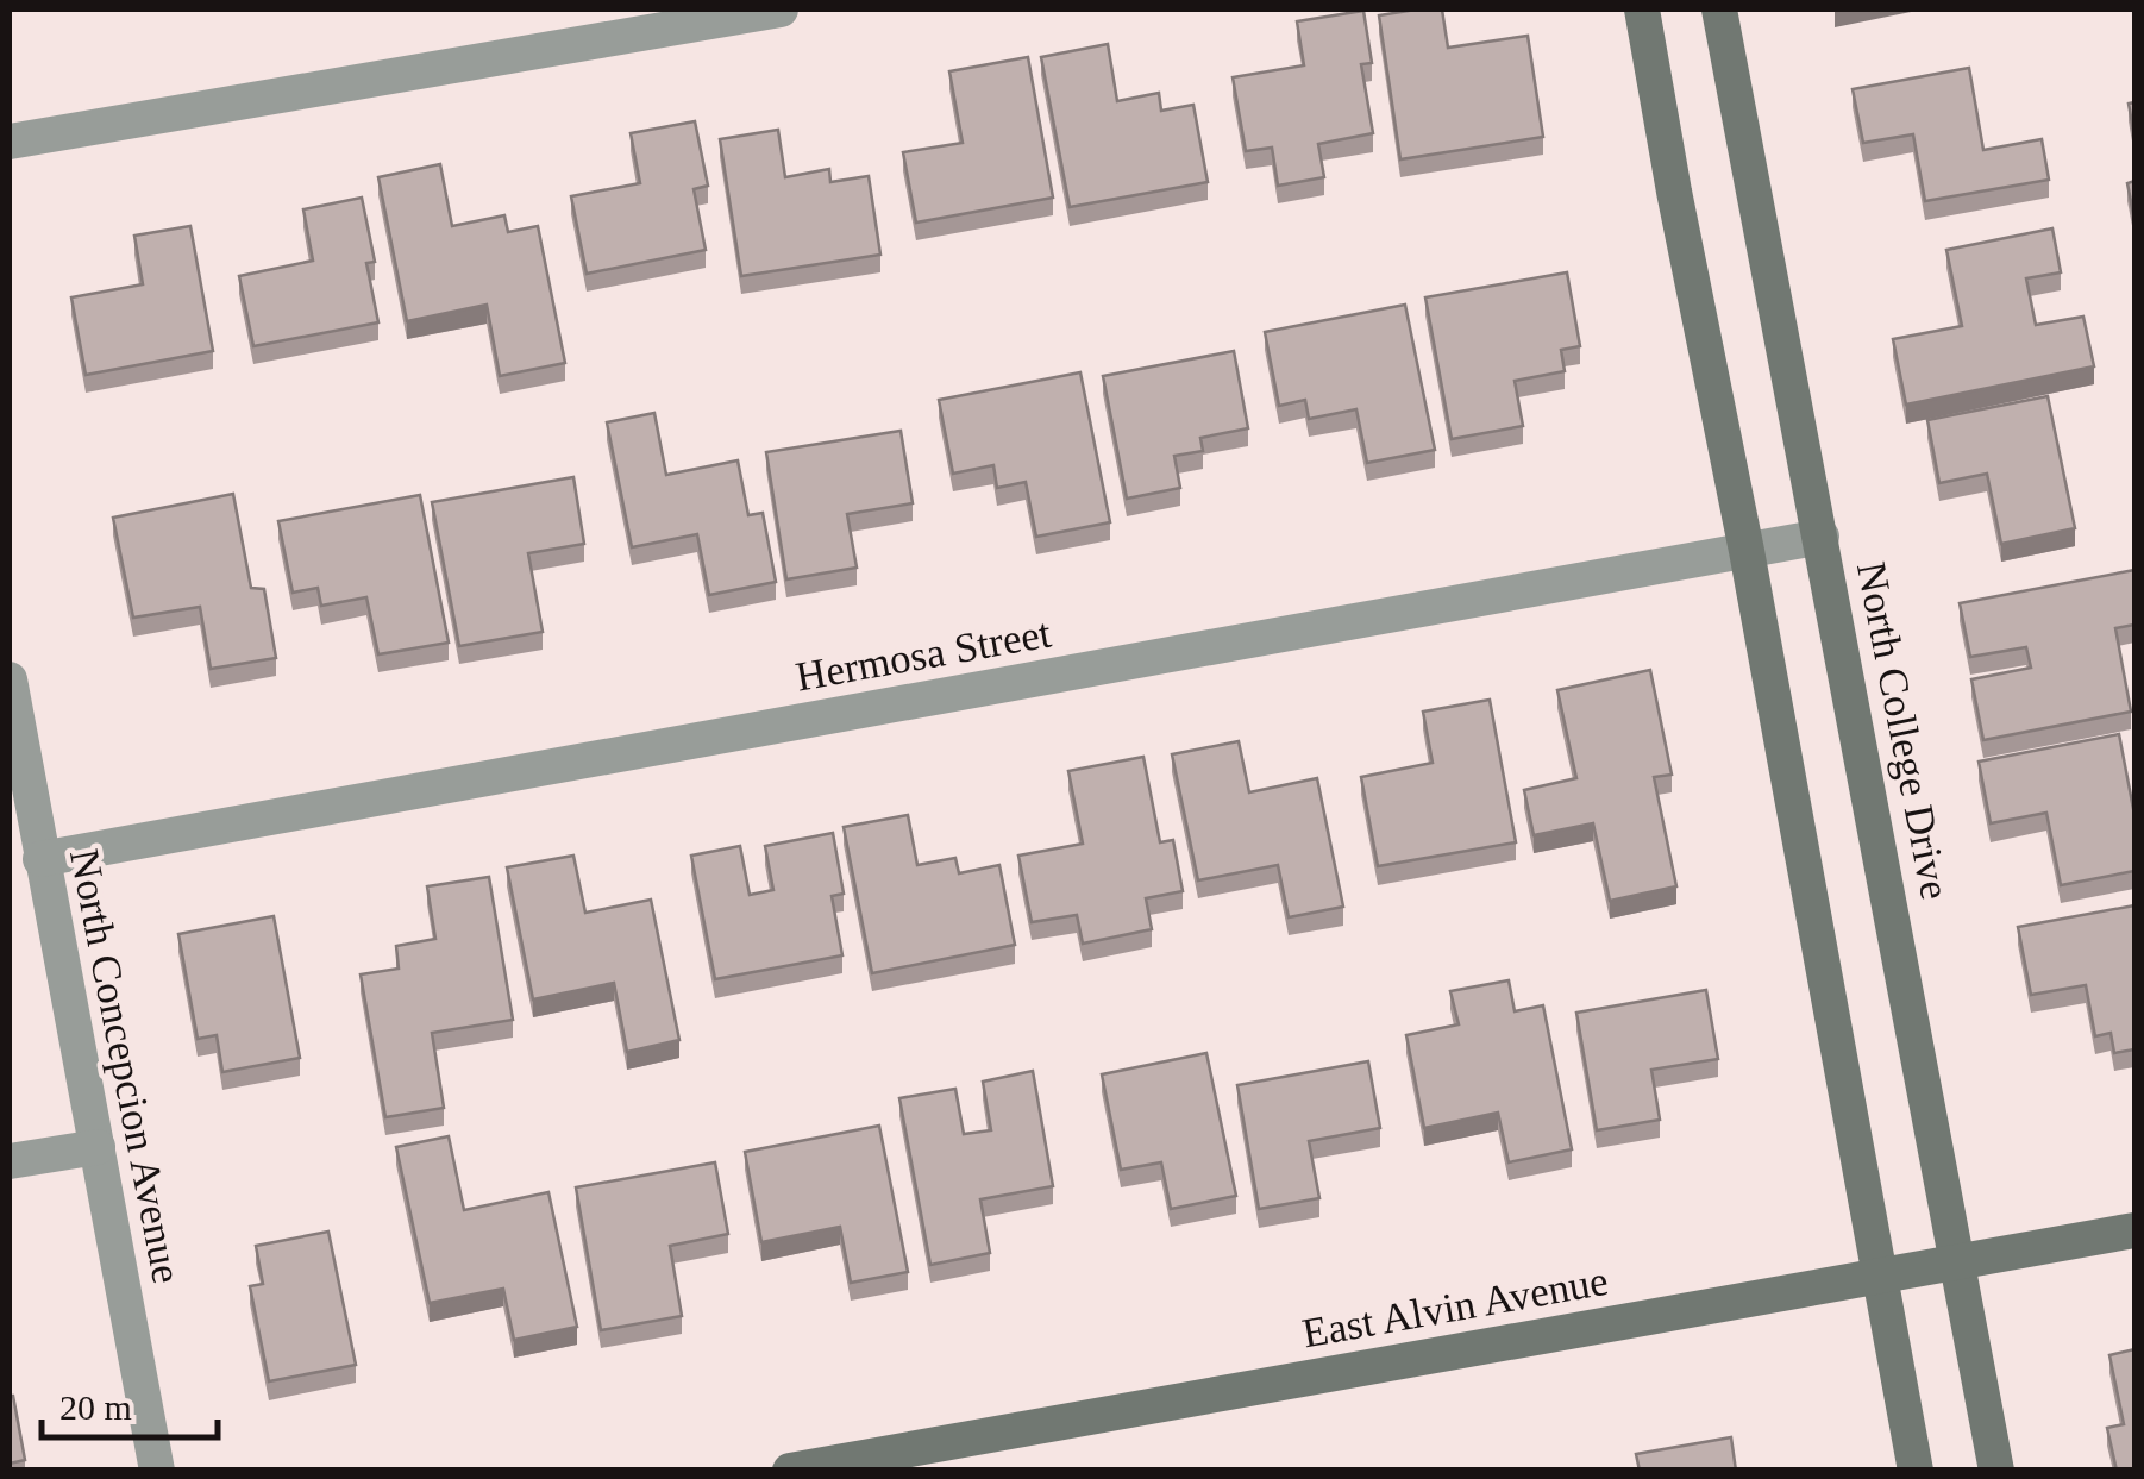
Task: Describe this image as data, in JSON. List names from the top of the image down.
{
  "streets": {
    "street": [
      "Hermosa Street",
      "North College Drive",
      "North Concepcion Avenue",
      "East Alvin Avenue"
    ]
  },
  "crossings": [
    ["Hermosa Street", "North College Drive"],
    ["Hermosa Street", "North Concepcion Avenue"],
    ["North College Drive", "East Alvin Avenue"]
  ],
  "scale_bar": "20 m"
}
